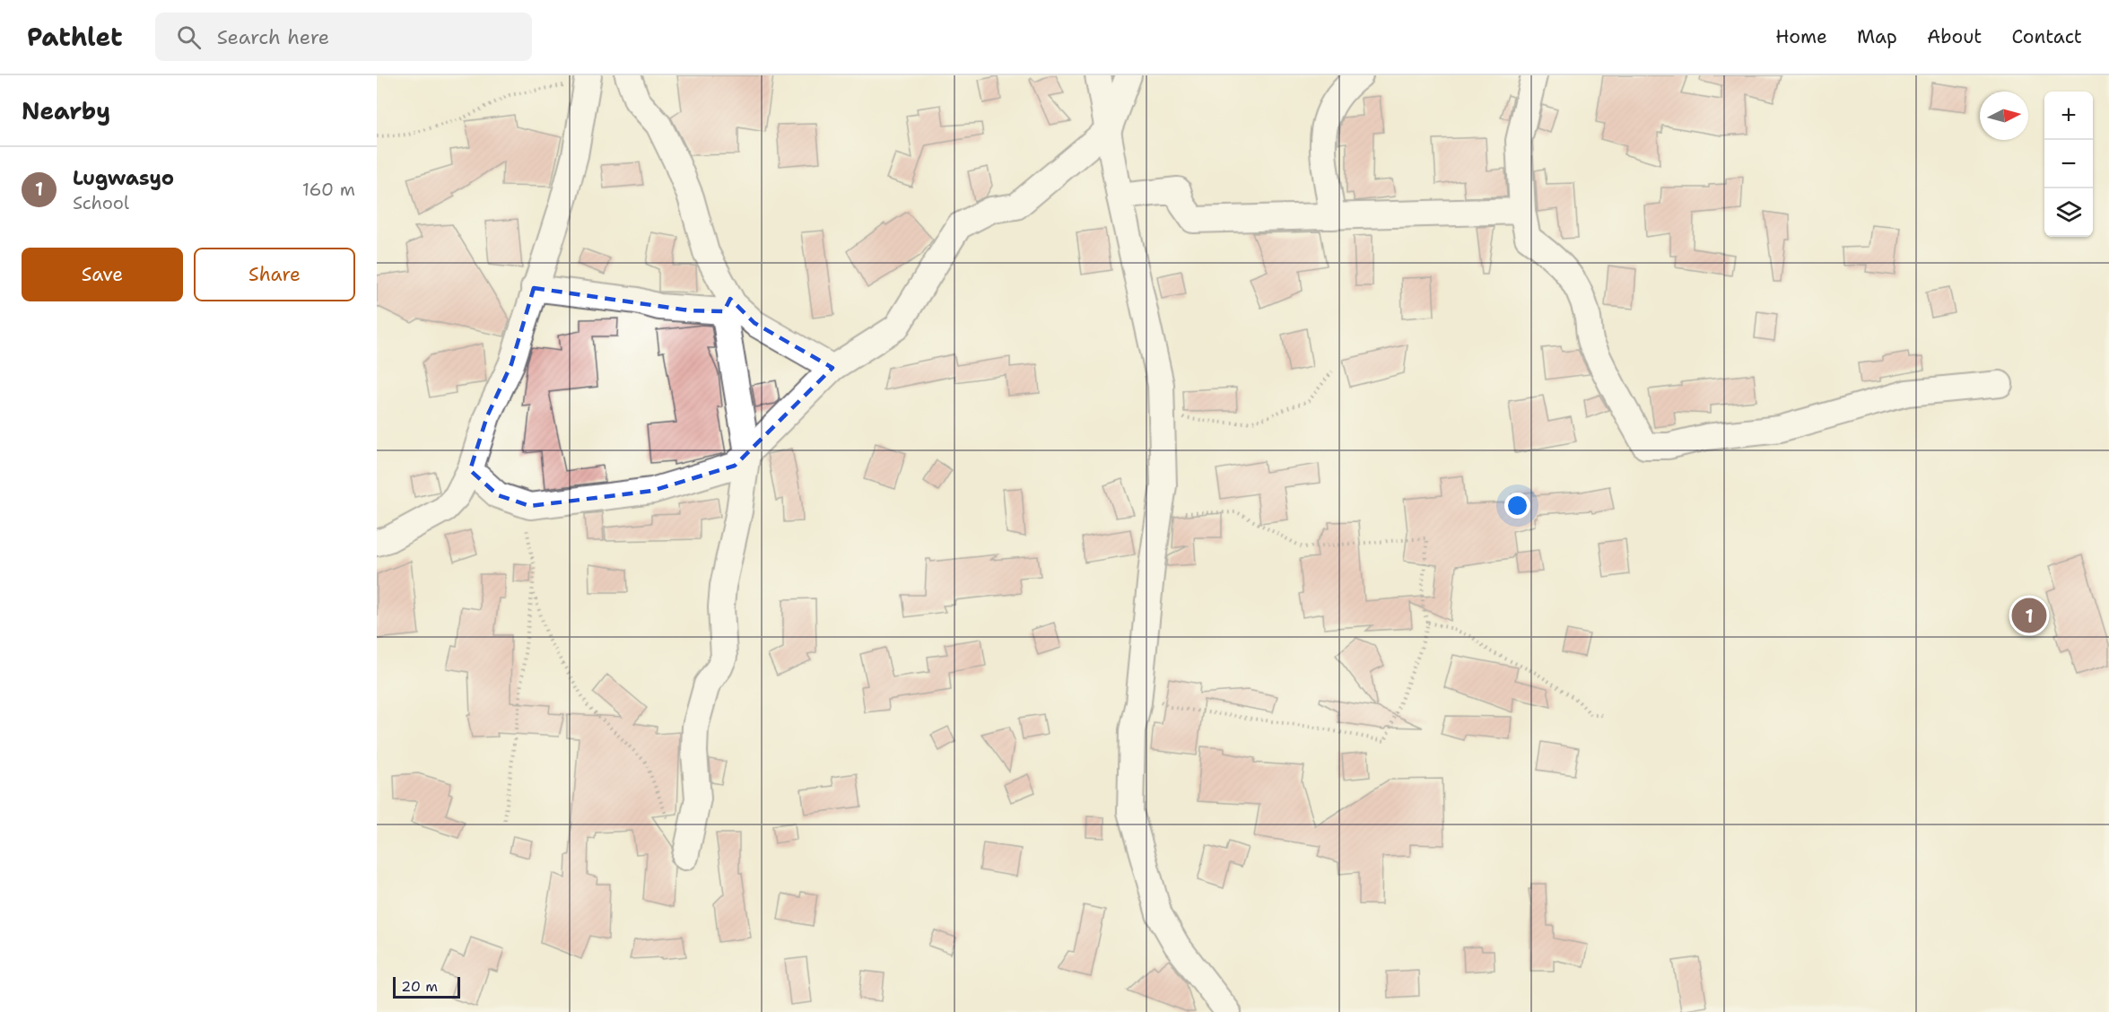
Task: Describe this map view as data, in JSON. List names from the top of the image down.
{
  "scale_bar": "20 m",
  "north": "right",
  "page": {
    "header": "Pathlet",
    "search": "Search here",
    "nav": [
      "Home",
      "Map",
      "About",
      "Contact"
    ],
    "heading": "Nearby",
    "map_buttons": ["+", "−"],
    "list": [
      {
        "mark": "1",
        "name": "Lugwasyo",
        "note": "School",
        "value": "160 m"
      }
    ],
    "buttons": ["Save", "Share"],
    "pins": "1",
    "scale": "20 m"
  }
}
